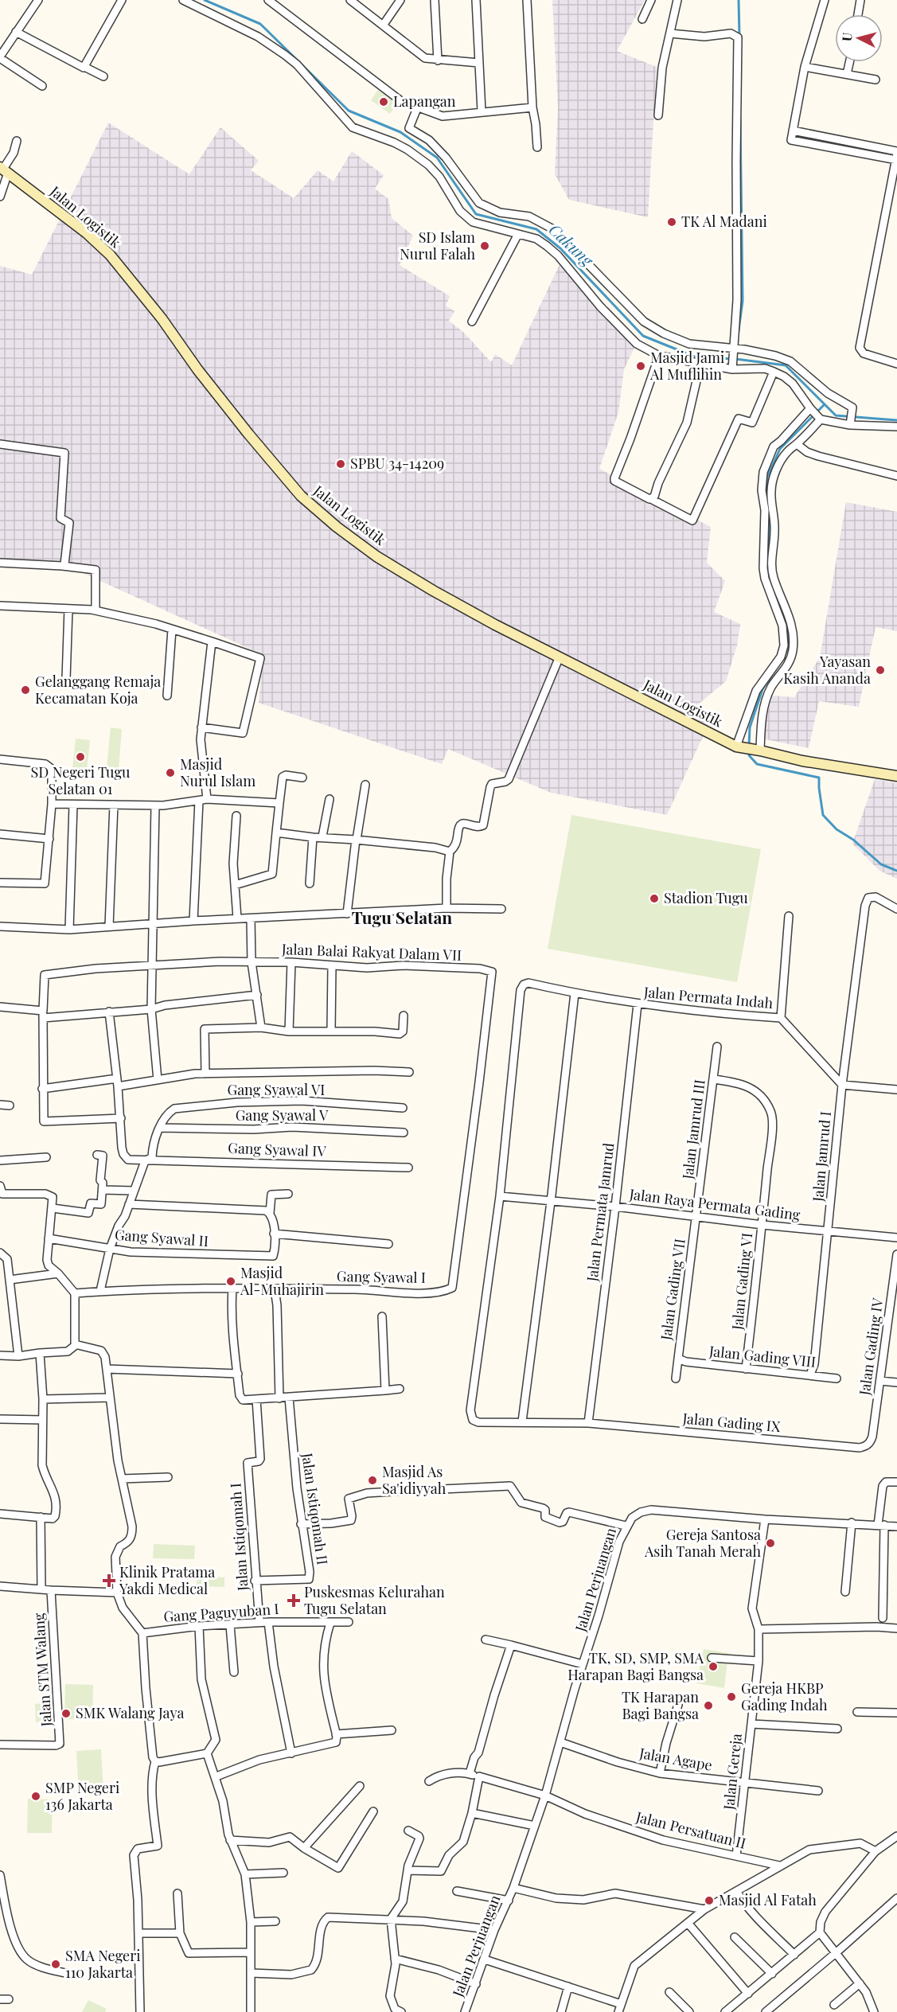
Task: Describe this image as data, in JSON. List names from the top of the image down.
{
  "streets": {
    "main road": ["Jalan Logistik"],
    "street": [
      "Jalan Balai Rakyat Dalam VII",
      "Jalan Permata Indah",
      "Gang Syawal VI",
      "Gang Syawal V",
      "Jalan Jamrud III",
      "Gang Syawal IV",
      "Jalan Jamrud I",
      "Jalan Raya Permata Gading",
      "Jalan Permata Jamrud",
      "Gang Syawal II",
      "Gang Syawal I",
      "Jalan Gading VI",
      "Jalan Gading VII",
      "Jalan Gading IV",
      "Jalan Gading VIII",
      "Jalan Gading IX",
      "Jalan Istiqomah II",
      "Jalan Istiqomah I",
      "Jalan Perjuangan",
      "Gang Paguyuban I",
      "Jalan STM Walang",
      "Jalan Agape",
      "Jalan Gereja",
      "Jalan Persatuan II"
    ]
  },
  "crossings": [
    ["Jalan Balai Rakyat Dalam VII", "Gang Syawal I"],
    ["Jalan Permata Indah", "Jalan Jamrud I"],
    ["Jalan Permata Indah", "Jalan Permata Jamrud"],
    ["Gang Syawal VI", "Gang Syawal V"],
    ["Gang Syawal VI", "Gang Syawal IV"],
    ["Gang Syawal VI", "Gang Syawal II"],
    ["Gang Syawal VI", "Gang Syawal I"],
    ["Jalan Jamrud III", "Jalan Raya Permata Gading"],
    ["Jalan Jamrud III", "Jalan Gading VI"],
    ["Jalan Jamrud III", "Jalan Gading VII"],
    ["Jalan Jamrud I", "Jalan Raya Permata Gading"],
    ["Jalan Jamrud I", "Jalan Gading VIII"],
    ["Jalan Raya Permata Gading", "Jalan Permata Jamrud"],
    ["Jalan Raya Permata Gading", "Jalan Gading VI"],
    ["Jalan Raya Permata Gading", "Jalan Gading VII"],
    ["Jalan Raya Permata Gading", "Jalan Gading IX"],
    ["Jalan Permata Jamrud", "Jalan Gading IX"],
    ["Jalan Gading VI", "Jalan Gading VIII"],
    ["Jalan Gading VII", "Jalan Gading VIII"],
    ["Jalan Gading IV", "Jalan Gading IX"],
    ["Jalan Istiqomah II", "Jalan Istiqomah I"],
    ["Jalan Istiqomah I", "Gang Paguyuban I"],
    ["Jalan Perjuangan", "Jalan Agape"],
    ["Jalan Perjuangan", "Jalan Gereja"],
    ["Jalan Perjuangan", "Jalan Persatuan II"],
    ["Jalan Agape", "Jalan Gereja"],
    ["Jalan Gereja", "Jalan Persatuan II"]
  ],
  "districts": ["Tugu Selatan"],
  "water": ["Cakung"],
  "places": {
    "other": [
      "Lapangan",
      "TK Al Madani",
      "SD Islam Nurul Falah",
      "Masjid Jami Al Muflihin",
      "SPBU 34-14209",
      "Yayasan Kasih Ananda",
      "Gelanggang Remaja Kecamatan Koja",
      "SD Negeri Tugu Selatan 01",
      "Masjid Nurul Islam",
      "Stadion Tugu",
      "Masjid Al-Muhajirin",
      "Masjid As Sa'idiyyah",
      "Gereja Santosa Asih Tanah Merah",
      "TK, SD, SMP, SMA Harapan Bagi Bangsa",
      "Gereja HKBP Gading Indah",
      "TK Harapan Bagi Bangsa",
      "SMK Walang Jaya",
      "SMP Negeri 136 Jakarta",
      "Masjid Al Fatah",
      "SMA Negeri 110 Jakarta"
    ],
    "health": ["Klinik Pratama Yakdi Medical", "Puskesmas Kelurahan Tugu Selatan"]
  },
  "north": "left"
}
